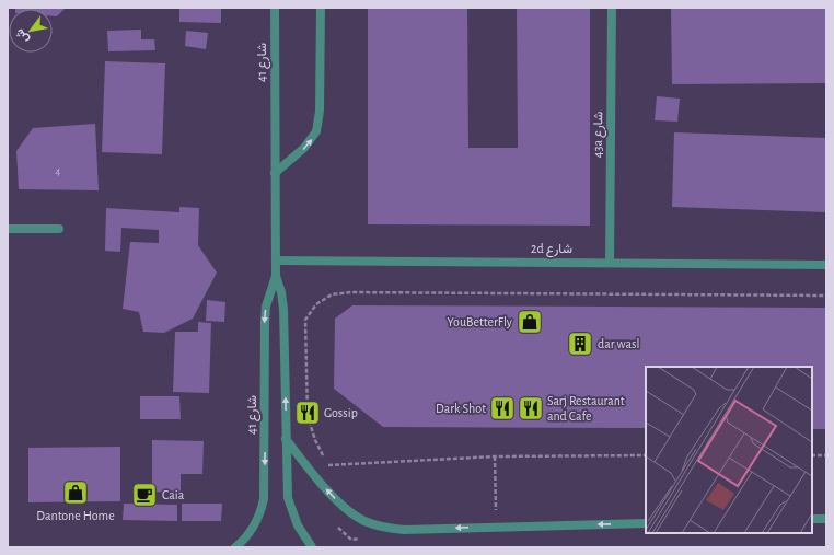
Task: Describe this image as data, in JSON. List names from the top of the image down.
{
  "streets": {
    "street": ["شارع 41", "43a شارع", "2d شارع"]
  },
  "crossings": [
    ["شارع 41", "2d شارع"],
    ["43a شارع", "2d شارع"]
  ],
  "places": {
    "shop": ["YouBetterFly", "Dantone Home"],
    "building": ["dar wasl"],
    "restaurant": ["Dark Shot", "Sarj Restaurant and Cafe", "Gossip"],
    "cafe": ["Caia"]
  },
  "house_numbers": ["4"],
  "north": "bottom left"
}
